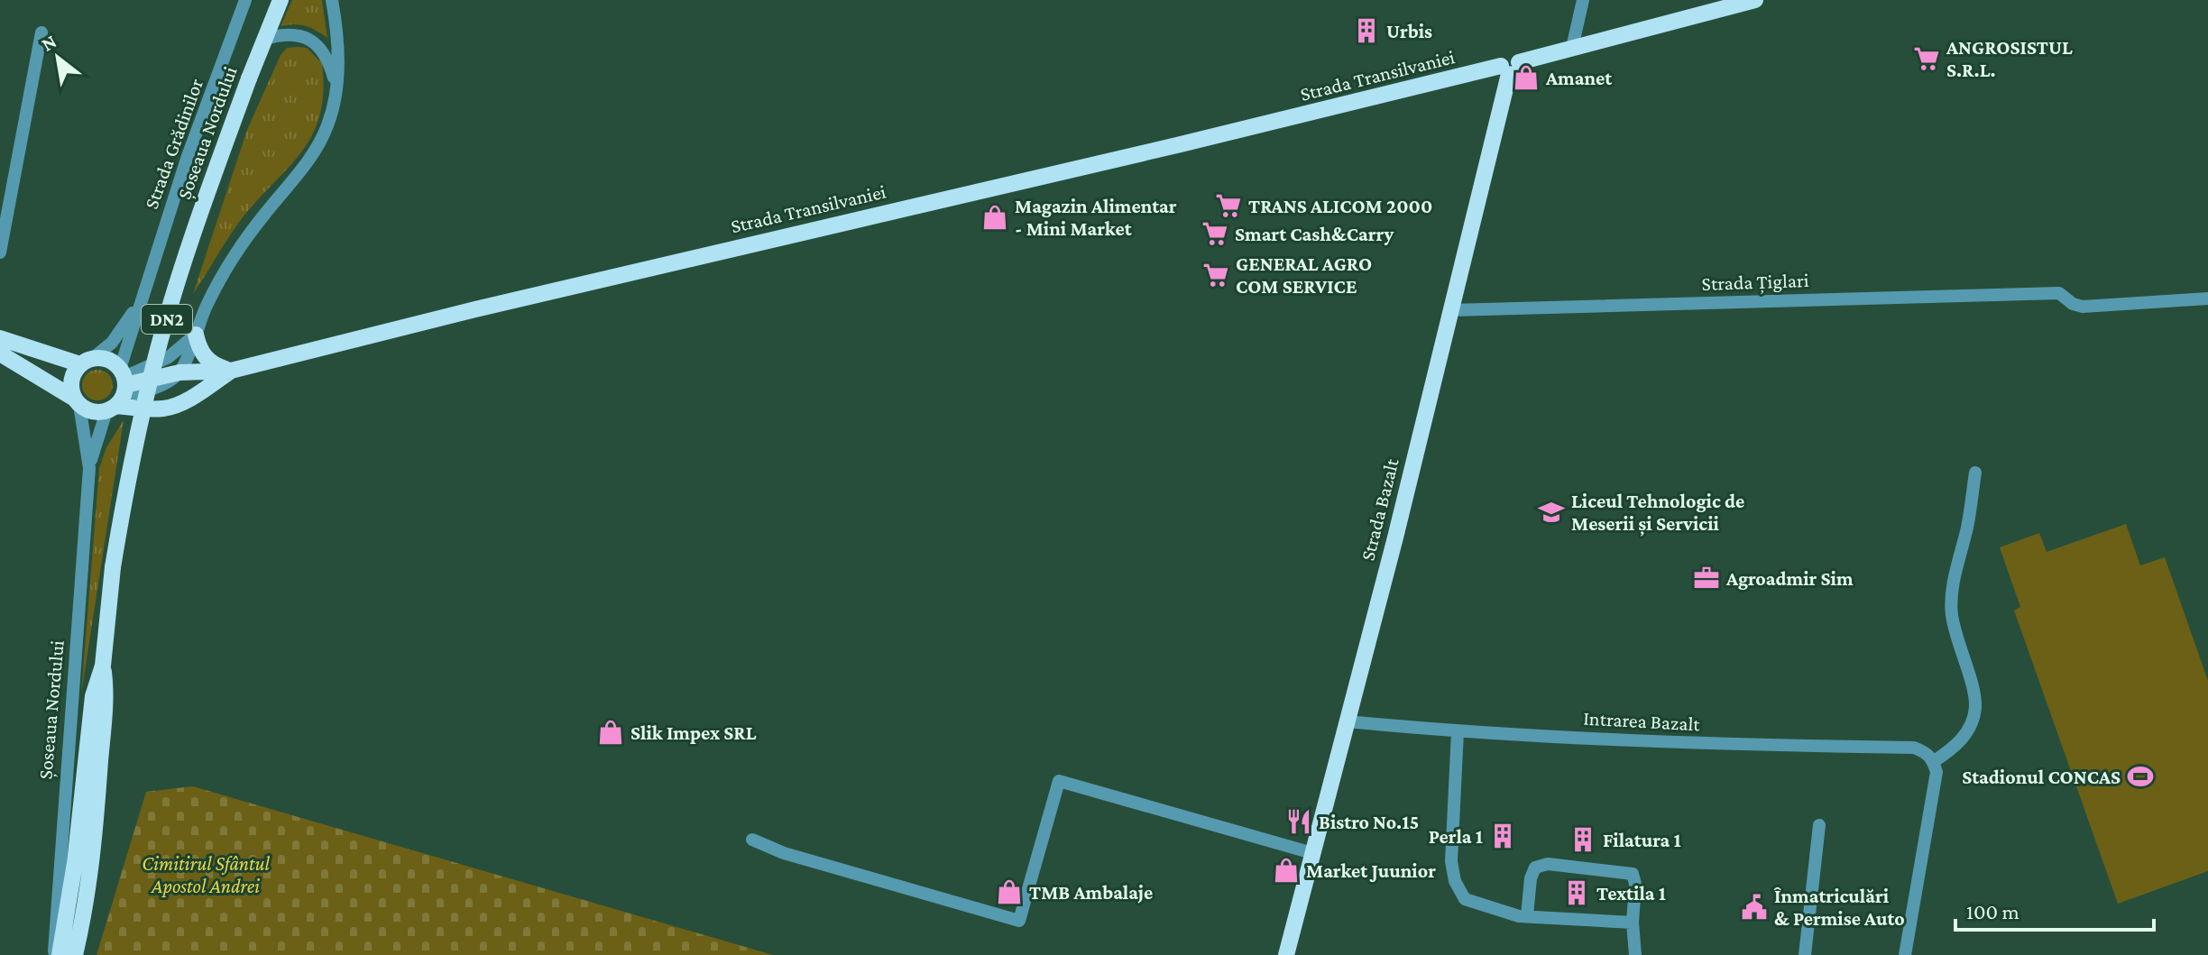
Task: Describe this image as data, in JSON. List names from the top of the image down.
{
  "streets": {
    "main road": [
      "Strada Transilvaniei",
      "Șoseaua Nordului",
      "DN2",
      "Strada Bazalt"
    ],
    "street": ["Strada Grădinilor", "Strada Țiglari", "Intrarea Bazalt"]
  },
  "crossings": [
    ["Strada Transilvaniei", "Șoseaua Nordului"],
    ["Strada Transilvaniei", "Strada Bazalt"],
    ["Șoseaua Nordului", "Strada Grădinilor"],
    ["Strada Țiglari", "Strada Bazalt"],
    ["Strada Bazalt", "Intrarea Bazalt"]
  ],
  "parks": ["Cimitirul Sfântul Apostol Andrei"],
  "places": {
    "building": [
      "Urbis",
      "Perla 1",
      "Filatura 1",
      "Textila 1"
    ],
    "supermarket": [
      "ANGROSISTUL S.R.L.",
      "TRANS ALICOM 2000",
      "Smart Cash&Carry",
      "GENERAL AGRO COM SERVICE"
    ],
    "shop": [
      "Amanet",
      "Magazin Alimentar - Mini Market",
      "Slik Impex SRL",
      "Market Juunior",
      "TMB Ambalaje"
    ],
    "school or university": ["Liceul Tehnologic de Meserii și Servicii"],
    "office": ["Agroadmir Sim"],
    "sports": ["Stadionul CONCAS"],
    "restaurant": ["Bistro No.15"],
    "public building": ["Înmatriculări & Permise Auto"]
  },
  "scale_bar": "100 m",
  "north": "top left"
}
